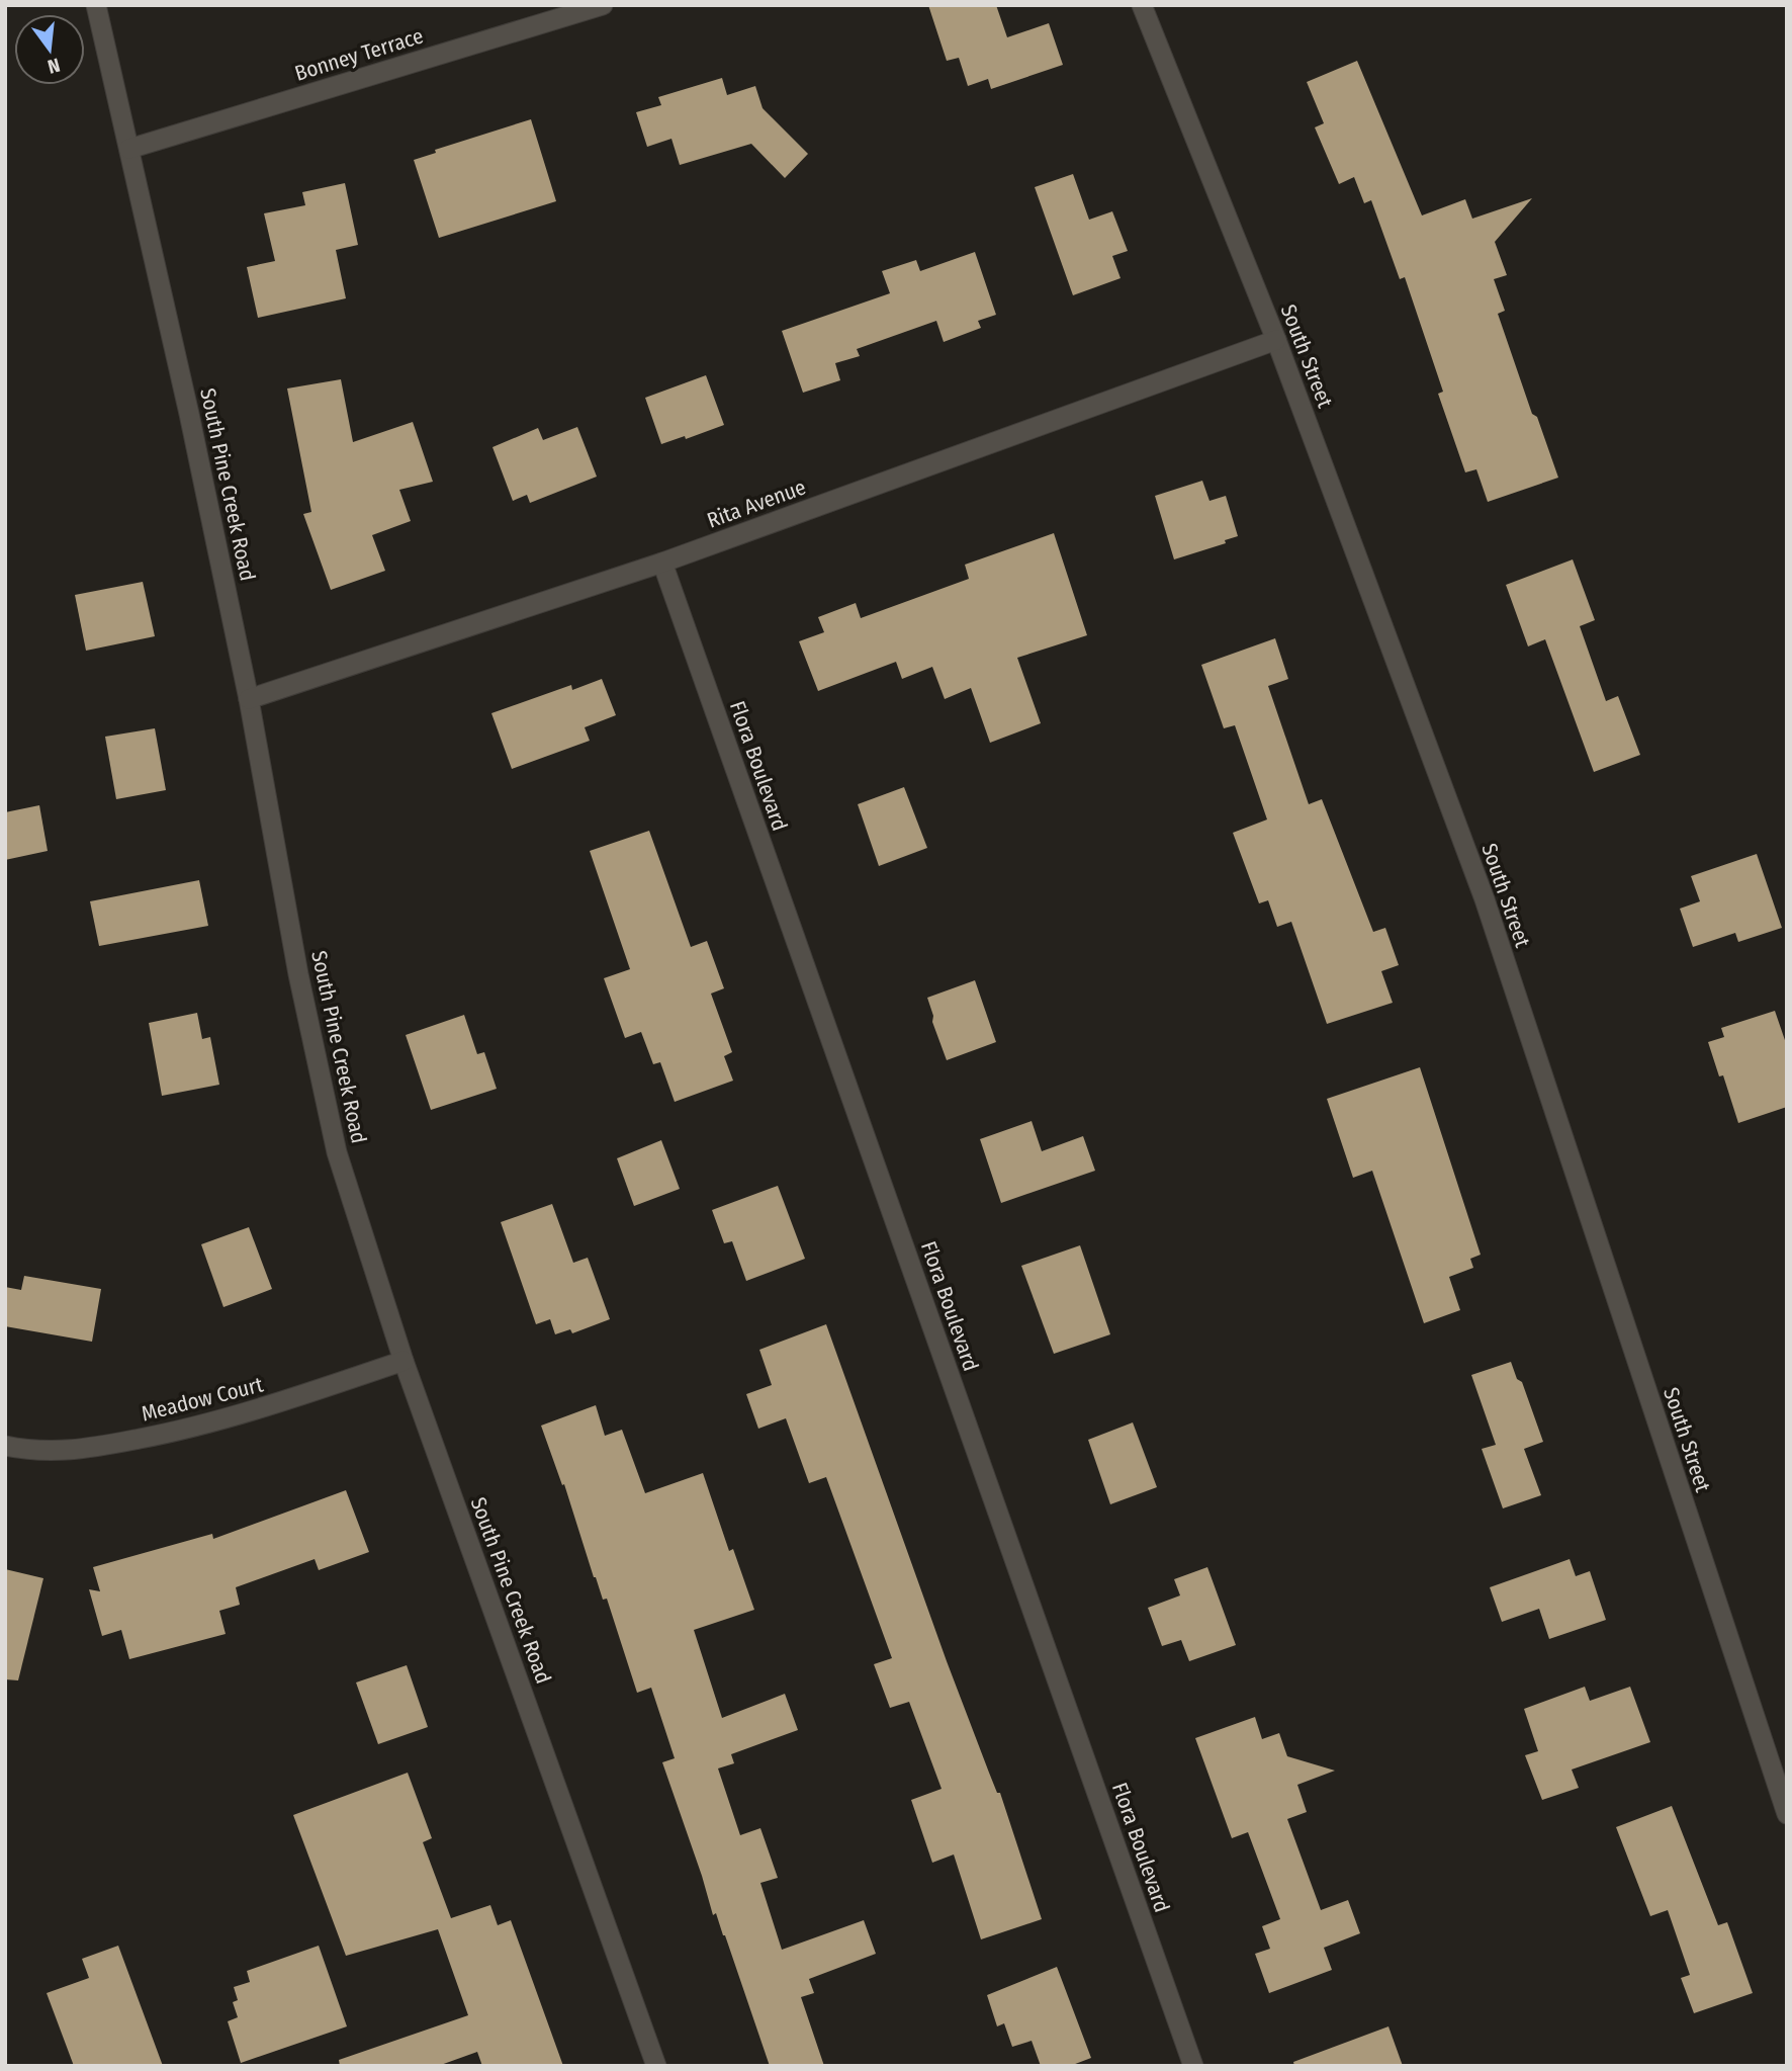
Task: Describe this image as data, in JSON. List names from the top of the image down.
{
  "streets": {
    "street": [
      "Bonney Terrace",
      "South Street",
      "South Pine Creek Road",
      "Rita Avenue",
      "Flora Boulevard",
      "Meadow Court"
    ]
  },
  "crossings": [
    ["Bonney Terrace", "South Pine Creek Road"],
    ["South Street", "Rita Avenue"],
    ["South Pine Creek Road", "Rita Avenue"],
    ["South Pine Creek Road", "Meadow Court"],
    ["Rita Avenue", "Flora Boulevard"]
  ],
  "north": "bottom"
}
